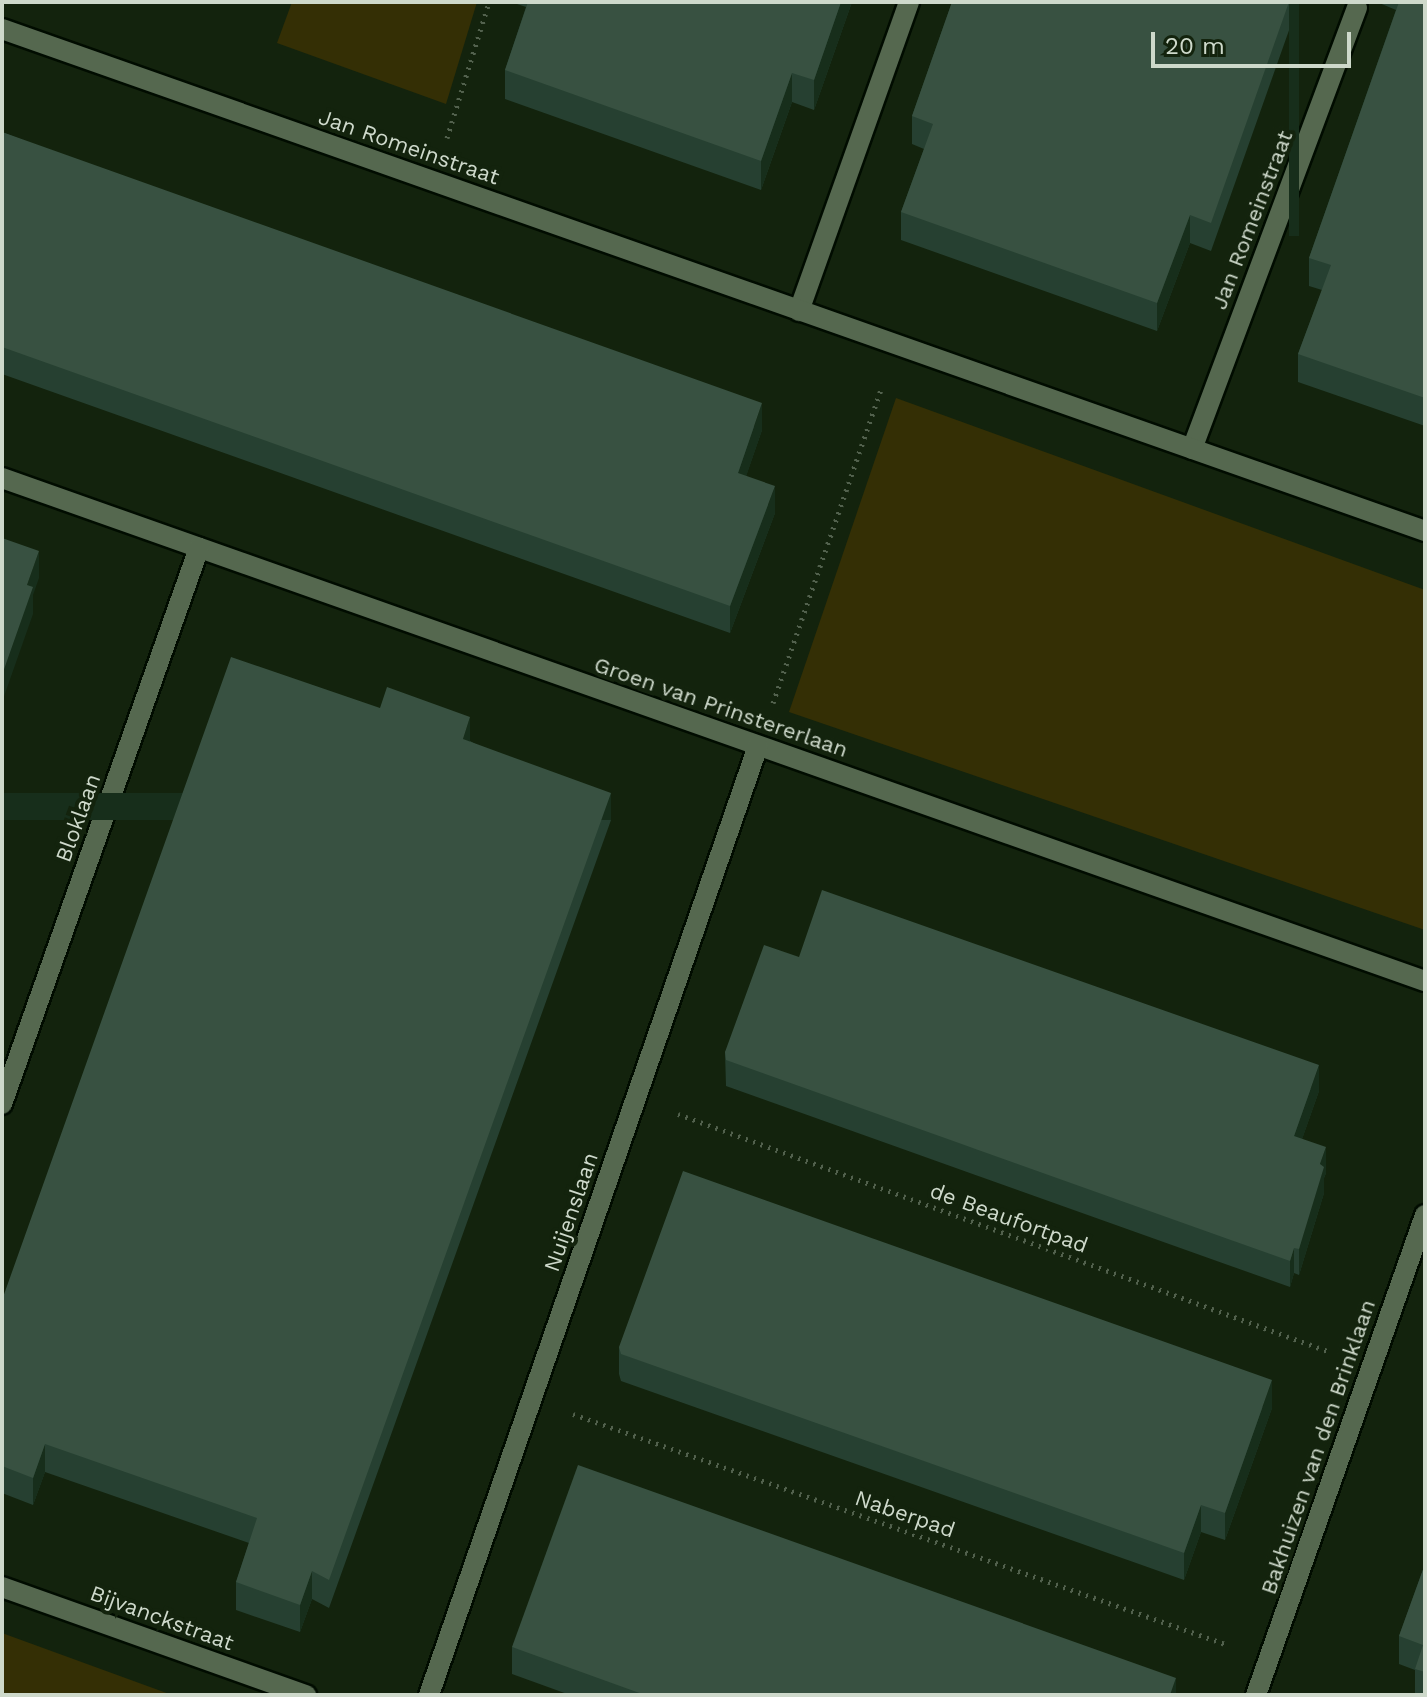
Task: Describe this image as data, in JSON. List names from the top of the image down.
{
  "streets": {
    "street": [
      "Jan Romeinstraat",
      "Groen van Prinstererlaan",
      "Bloklaan",
      "Nuijenslaan",
      "Bakhuizen van den Brinklaan",
      "Bijvanckstraat"
    ],
    "path": ["de Beaufortpad", "Naberpad"]
  },
  "crossings": [
    ["Groen van Prinstererlaan", "Bloklaan"],
    ["Groen van Prinstererlaan", "Nuijenslaan"],
    ["Nuijenslaan", "de Beaufortpad"],
    ["Nuijenslaan", "Naberpad"],
    ["de Beaufortpad", "Bakhuizen van den Brinklaan"],
    ["Bakhuizen van den Brinklaan", "Naberpad"]
  ],
  "scale_bar": "20 m"
}
